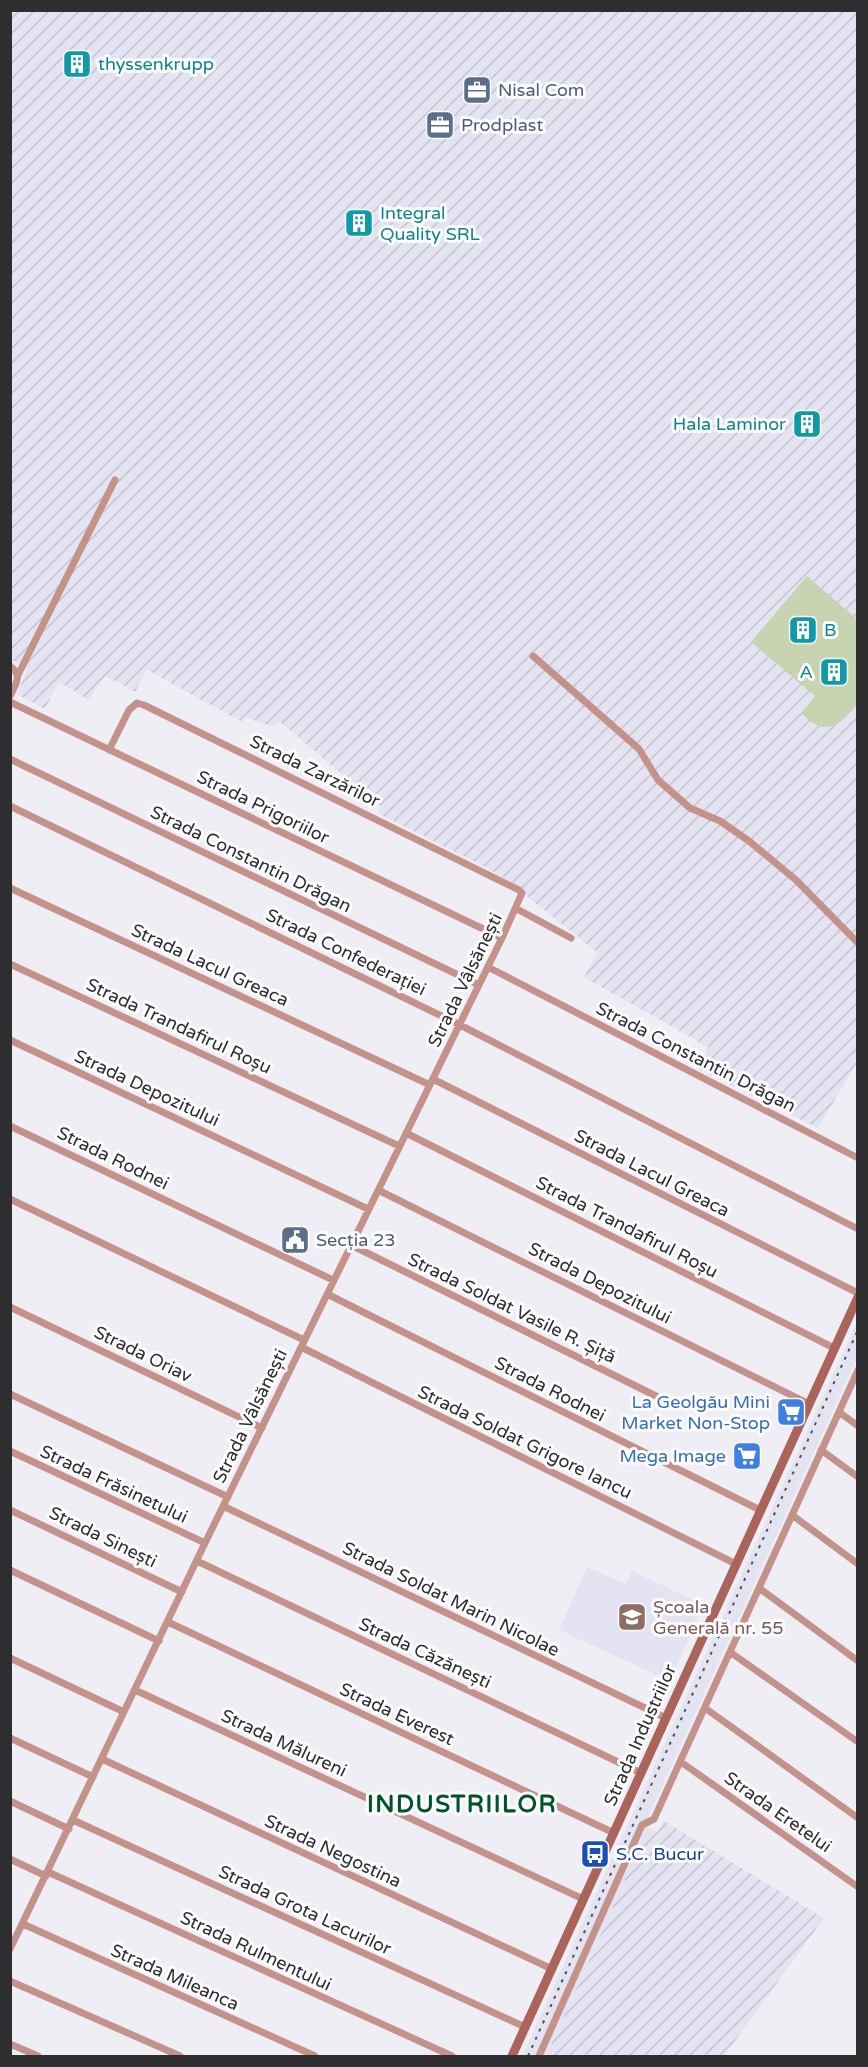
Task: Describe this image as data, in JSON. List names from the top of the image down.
{
  "streets": {
    "main road": ["Strada Industriilor"],
    "street": [
      "Strada Zarzărilor",
      "Strada Prigoriilor",
      "Strada Constantin Drăgan",
      "Strada Confederației",
      "Strada Lacul Greaca",
      "Strada Vâlsănești",
      "Strada Trandafirul Roșu",
      "Strada Depozitului",
      "Strada Rodnei",
      "Strada Soldat Vasile R. Șiță",
      "Strada Oriav",
      "Strada Soldat Grigore Iancu",
      "Strada Frăsinetului",
      "Strada Sinești",
      "Strada Soldat Marin Nicolae",
      "Strada Căzănești",
      "Strada Everest",
      "Strada Mălureni",
      "Strada Eretelui",
      "Strada Negostina",
      "Strada Grota Lacurilor",
      "Strada Rulmentului",
      "Strada Mileanca"
    ]
  },
  "crossings": [
    ["Strada Zarzărilor", "Strada Prigoriilor"],
    ["Strada Zarzărilor", "Strada Vâlsănești"],
    ["Strada Prigoriilor", "Strada Vâlsănești"],
    ["Strada Constantin Drăgan", "Strada Vâlsănești"],
    ["Strada Confederației", "Strada Vâlsănești"],
    ["Strada Lacul Greaca", "Strada Vâlsănești"],
    ["Strada Lacul Greaca", "Strada Industriilor"],
    ["Strada Vâlsănești", "Strada Trandafirul Roșu"],
    ["Strada Vâlsănești", "Strada Depozitului"],
    ["Strada Vâlsănești", "Strada Rodnei"],
    ["Strada Vâlsănești", "Strada Soldat Vasile R. Șiță"],
    ["Strada Vâlsănești", "Strada Oriav"],
    ["Strada Vâlsănești", "Strada Soldat Grigore Iancu"],
    ["Strada Vâlsănești", "Strada Frăsinetului"],
    ["Strada Vâlsănești", "Strada Sinești"],
    ["Strada Vâlsănești", "Strada Soldat Marin Nicolae"],
    ["Strada Vâlsănești", "Strada Căzănești"],
    ["Strada Vâlsănești", "Strada Everest"],
    ["Strada Vâlsănești", "Strada Mălureni"],
    ["Strada Vâlsănești", "Strada Negostina"],
    ["Strada Vâlsănești", "Strada Grota Lacurilor"],
    ["Strada Vâlsănești", "Strada Rulmentului"],
    ["Strada Vâlsănești", "Strada Mileanca"],
    ["Strada Trandafirul Roșu", "Strada Industriilor"],
    ["Strada Depozitului", "Strada Industriilor"],
    ["Strada Rodnei", "Strada Industriilor"],
    ["Strada Soldat Grigore Iancu", "Strada Industriilor"],
    ["Strada Soldat Marin Nicolae", "Strada Industriilor"],
    ["Strada Căzănești", "Strada Industriilor"],
    ["Strada Everest", "Strada Industriilor"],
    ["Strada Industriilor", "Strada Mălureni"],
    ["Strada Industriilor", "Strada Negostina"],
    ["Strada Industriilor", "Strada Grota Lacurilor"]
  ],
  "districts": ["INDUSTRIILOR"],
  "places": {
    "building": [
      "thyssenkrupp",
      "Integral Quality SRL",
      "Hala Laminor",
      "B",
      "A"
    ],
    "office": ["Nisal Com", "Prodplast"],
    "public building": ["Secția 23"],
    "supermarket": ["La Geolgău Mini Market Non-Stop", "Mega Image"],
    "school or university": ["Școala Generală nr. 55"],
    "bus stop": ["S.C. Bucur"]
  }
}
